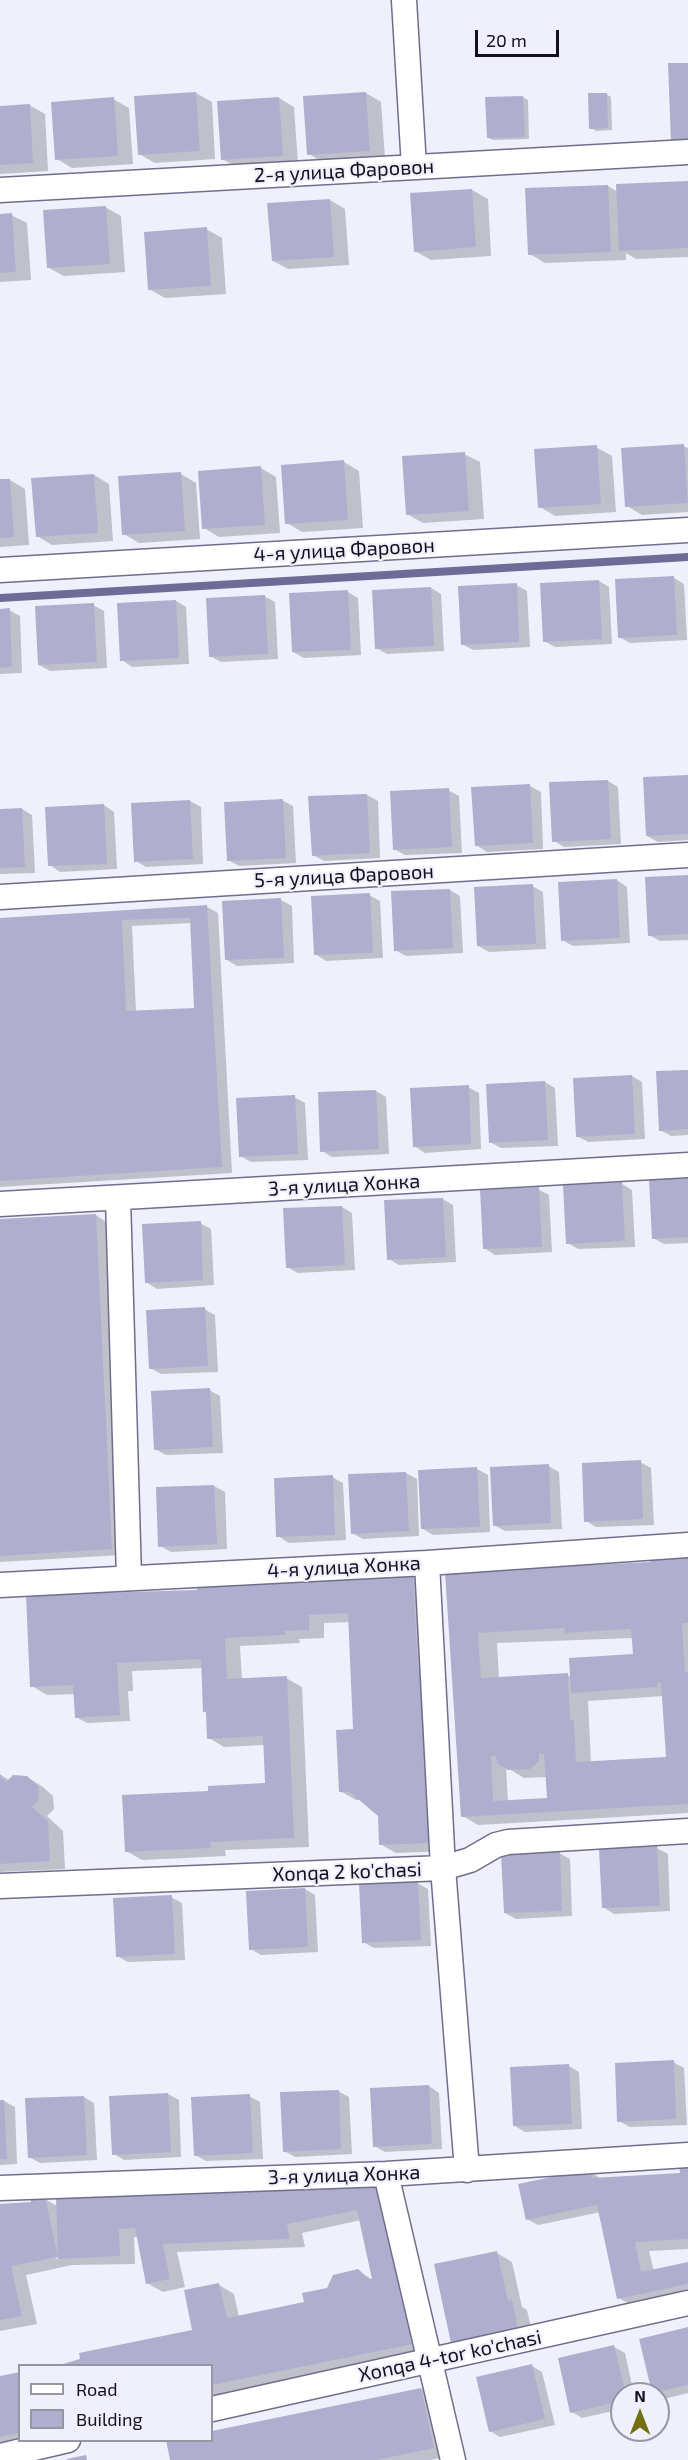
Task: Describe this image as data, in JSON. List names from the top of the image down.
{
  "streets": {
    "street": [
      "2-я улица Фаровон",
      "4-я улица Фаровон",
      "5-я улица Фаровон",
      "3-я улица Хонка",
      "4-я улица Хонка",
      "Xonqa 2 ko'chasi",
      "Xonqa 4-tor ko'chasi"
    ]
  },
  "legend": ["Road", "Building"],
  "scale_bar": "20 m",
  "north": "top"
}
